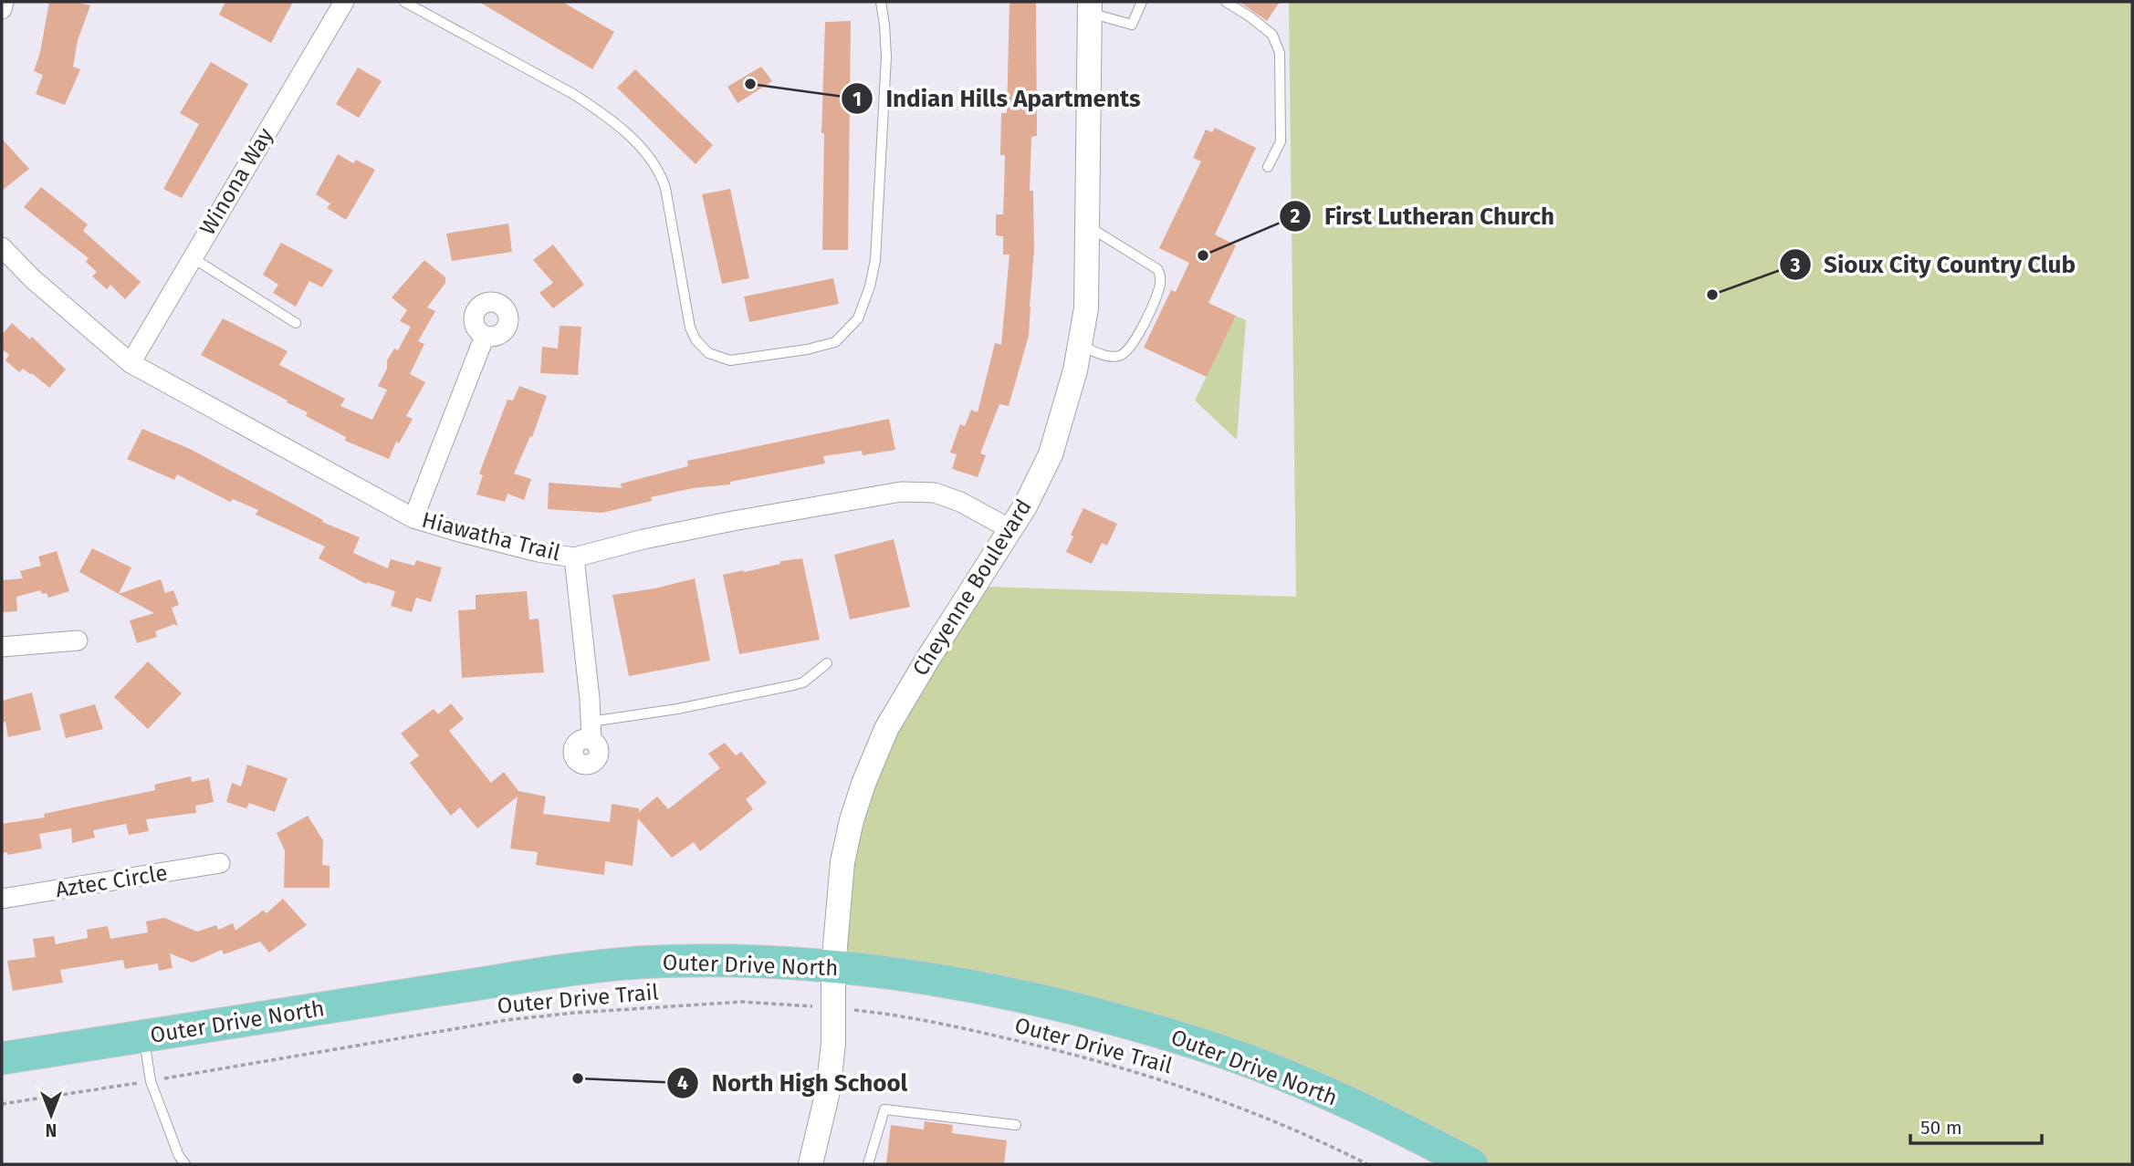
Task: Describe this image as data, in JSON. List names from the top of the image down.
{
  "streets": {
    "main road": ["Outer Drive North"],
    "street": [
      "Winona Way",
      "Hiawatha Trail",
      "Cheyenne Boulevard",
      "Aztec Circle"
    ],
    "path": ["Outer Drive Trail"]
  },
  "crossings": [
    ["Winona Way", "Hiawatha Trail"],
    ["Hiawatha Trail", "Cheyenne Boulevard"],
    ["Cheyenne Boulevard", "Outer Drive North"],
    ["Cheyenne Boulevard", "Outer Drive Trail"]
  ],
  "places": [
    "Indian Hills Apartments",
    "First Lutheran Church",
    "Sioux City Country Club",
    "North High School"
  ],
  "scale_bar": "50 m",
  "north": "bottom"
}
